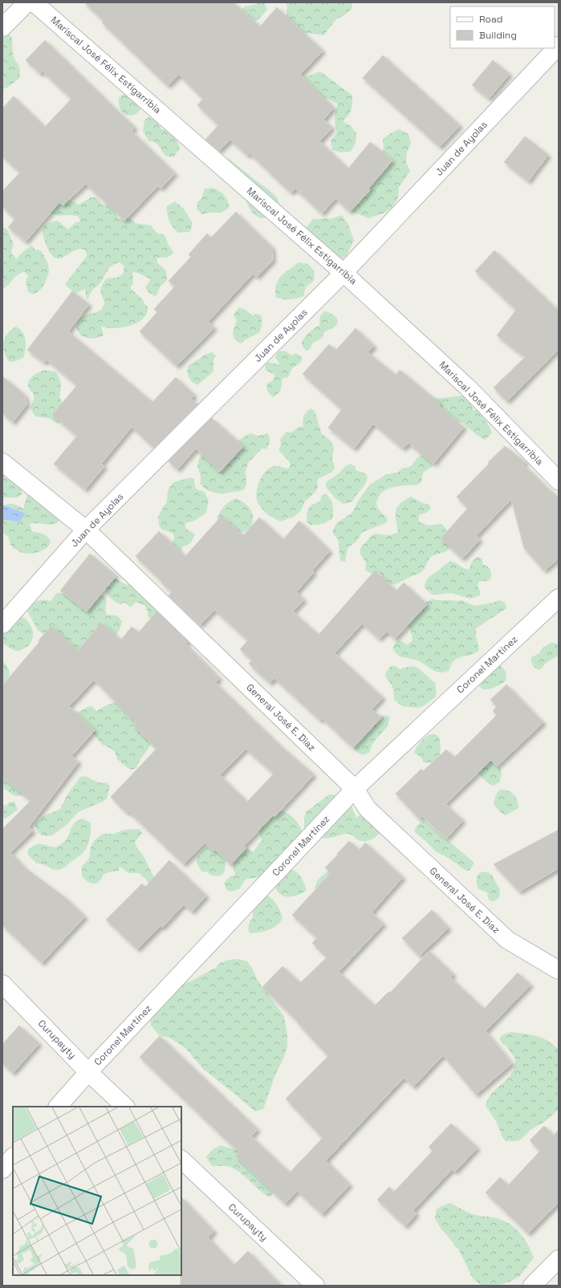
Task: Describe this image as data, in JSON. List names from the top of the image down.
{
  "streets": {
    "street": [
      "Mariscal José Félix Estigarribia",
      "Juan de Ayolas",
      "Coronel Martínez",
      "General José E. Diaz",
      "Curupayty"
    ]
  },
  "crossings": [
    ["Mariscal José Félix Estigarribia", "Juan de Ayolas"],
    ["Juan de Ayolas", "General José E. Diaz"],
    ["Coronel Martínez", "General José E. Diaz"],
    ["Coronel Martínez", "Curupayty"]
  ],
  "legend": ["Road", "Building"]
}
